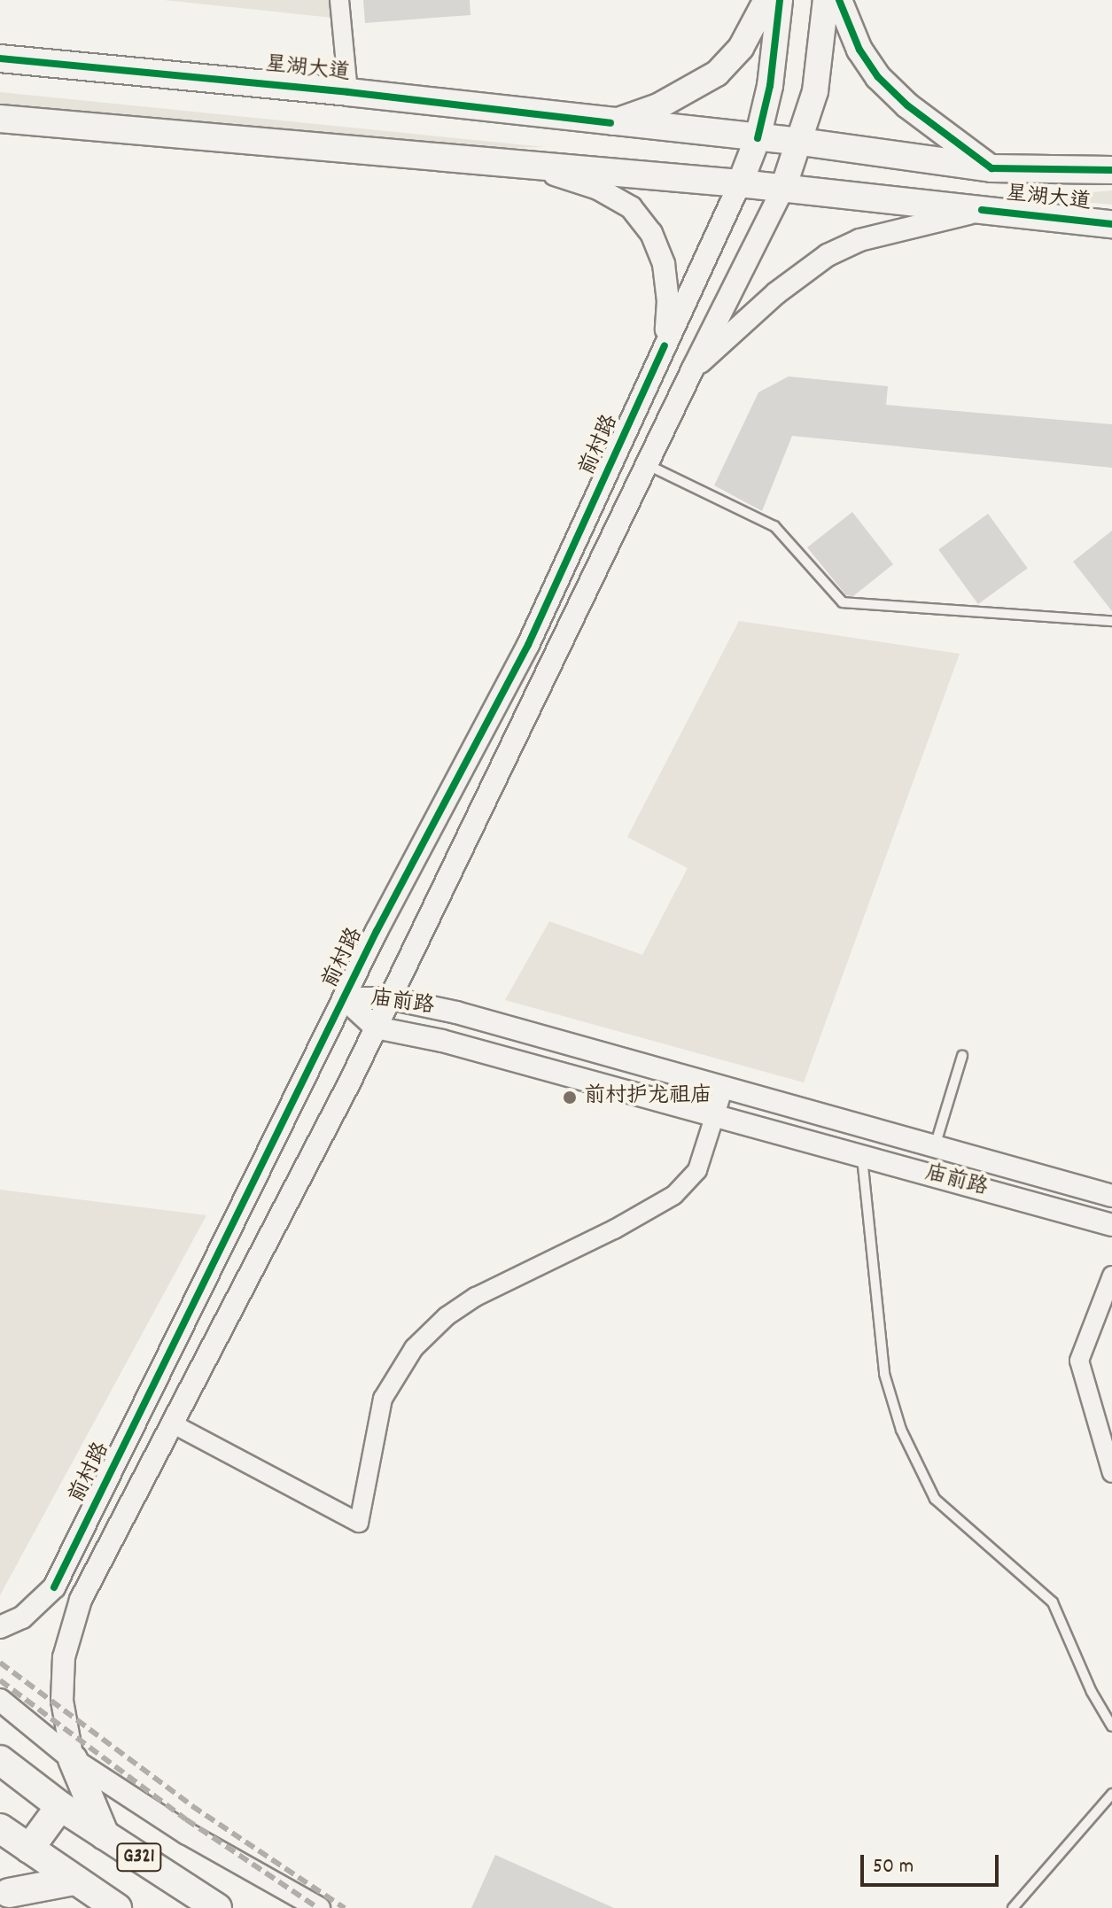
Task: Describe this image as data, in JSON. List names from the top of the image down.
{
  "streets": {
    "highway": ["G321"],
    "main road": ["星湖大道", "前村路"],
    "street": ["庙前路"]
  },
  "crossings": [
    ["星湖大道", "前村路"],
    ["前村路", "庙前路"]
  ],
  "places": ["前村护龙祖庙"],
  "scale_bar": "50 m"
}
